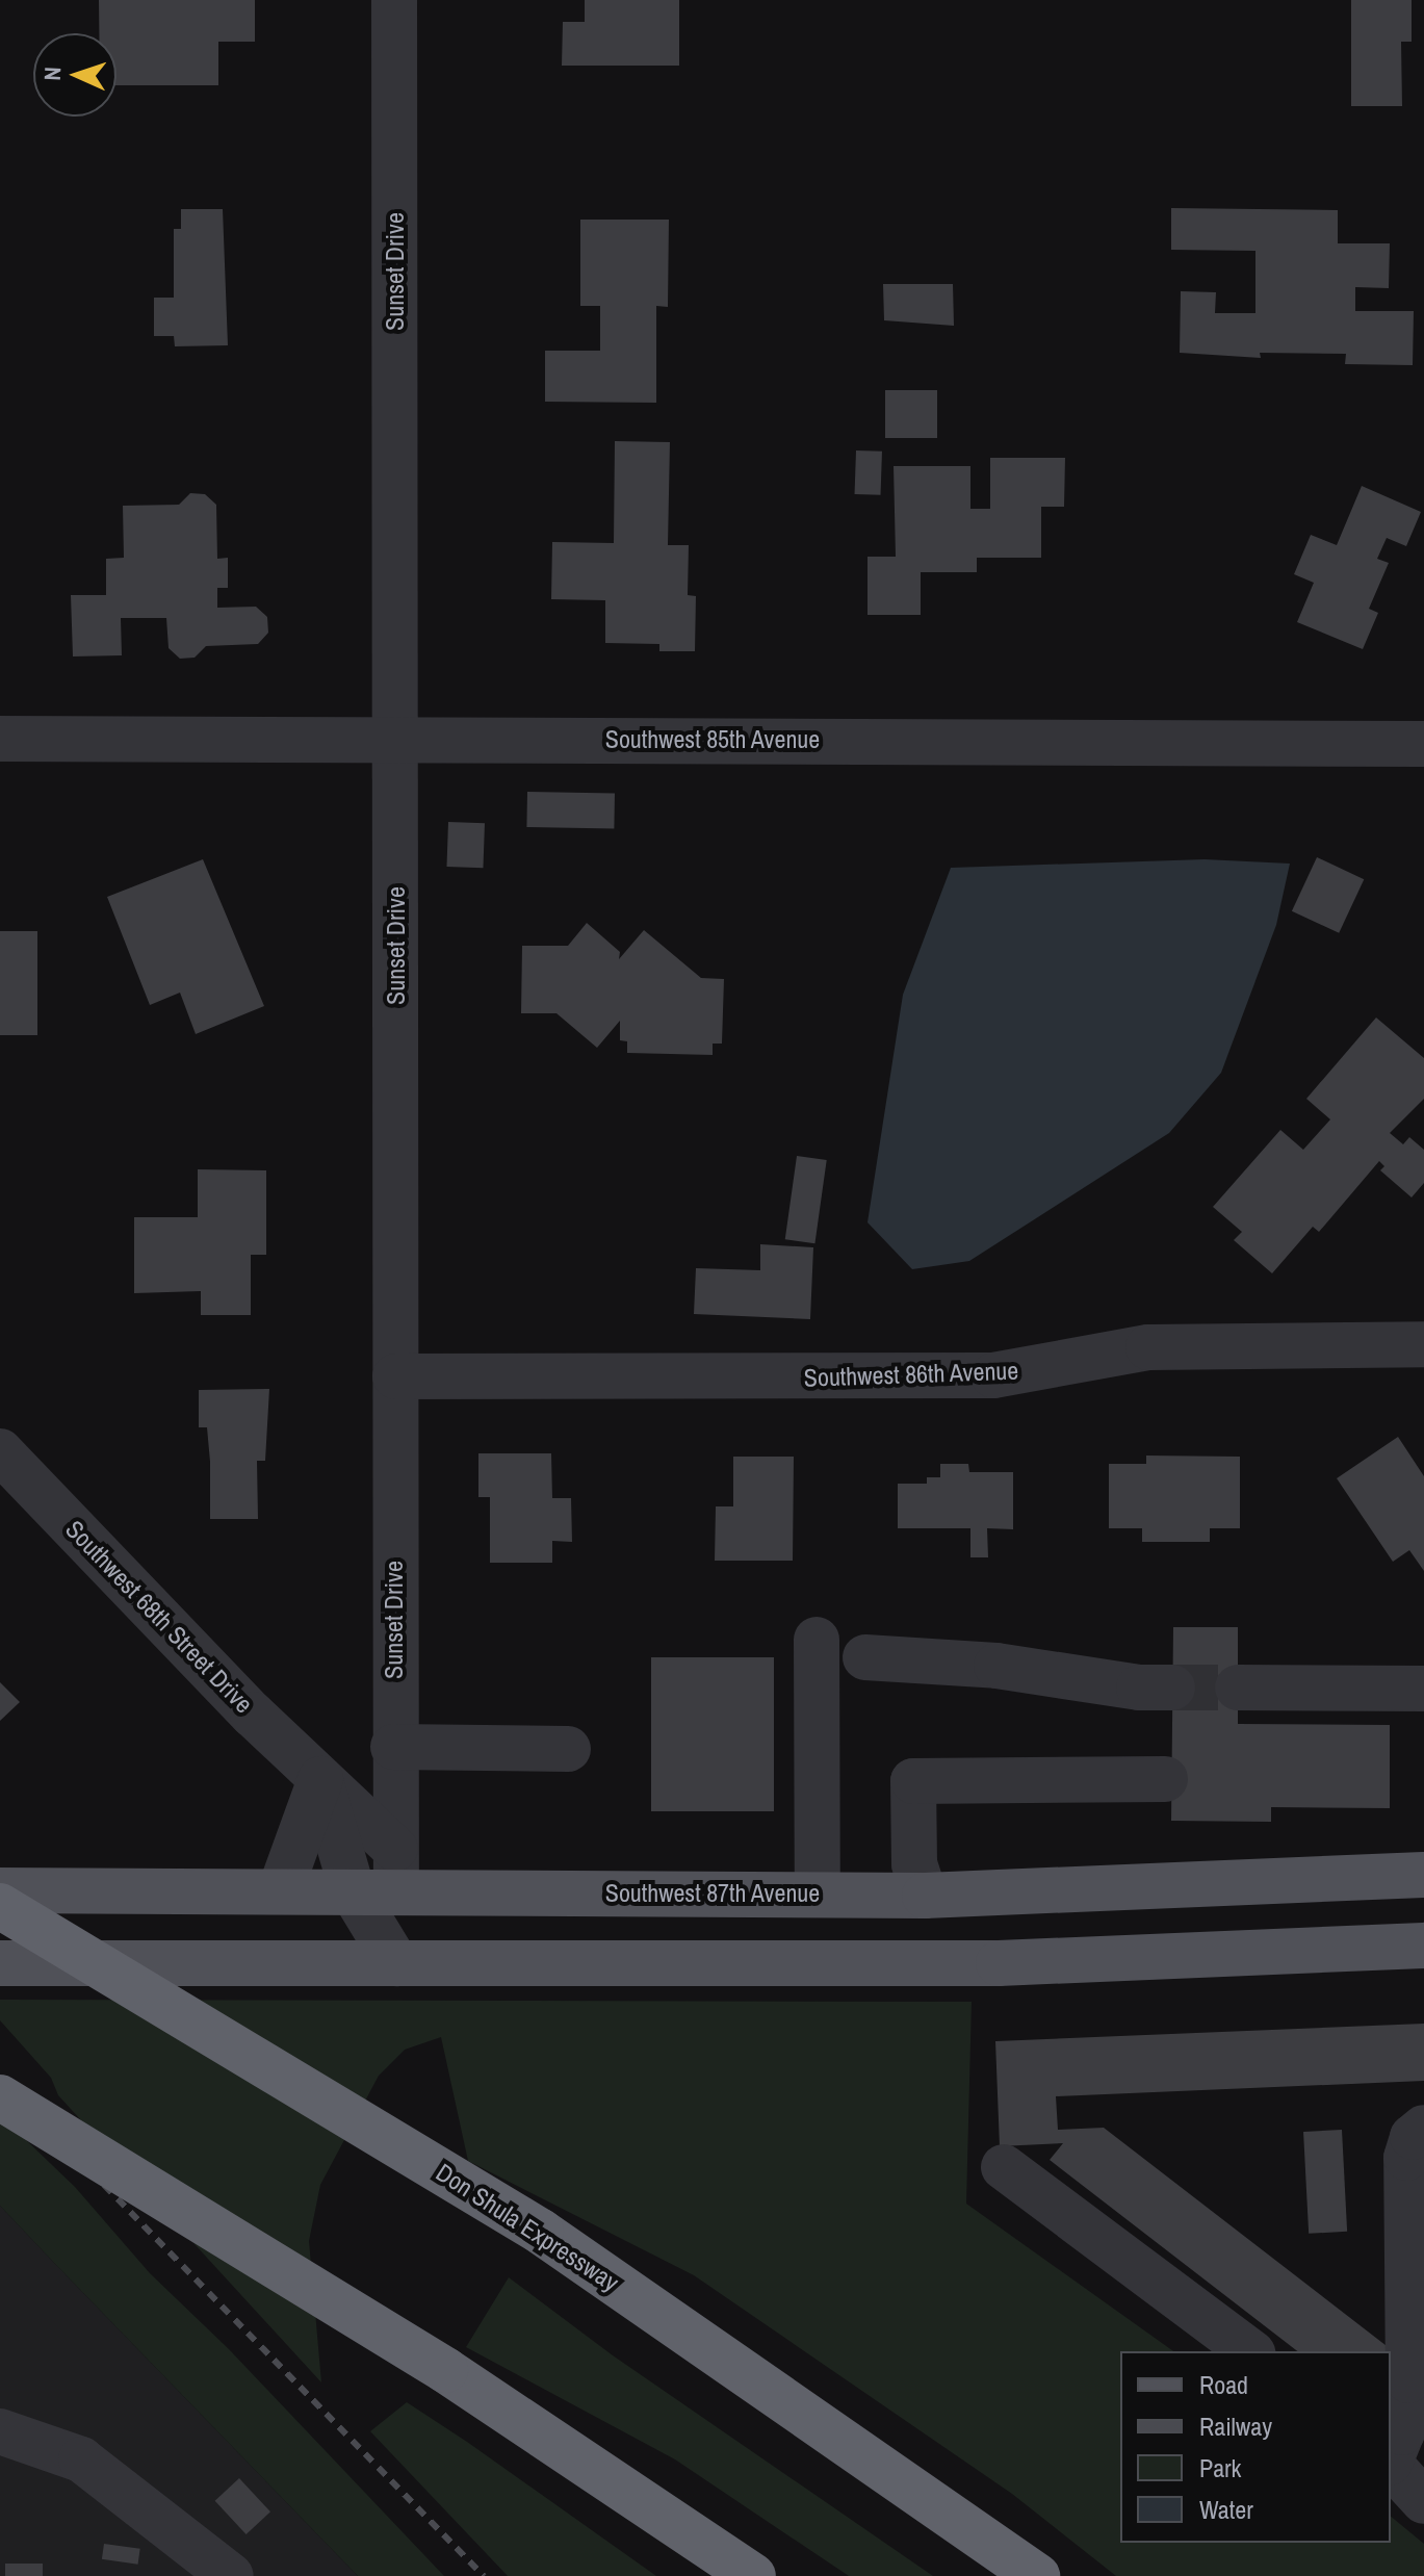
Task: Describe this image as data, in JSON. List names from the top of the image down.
{
  "streets": {
    "highway": ["Don Shula Expressway"],
    "main road": ["Southwest 87th Avenue"],
    "street": [
      "Sunset Drive",
      "Southwest 85th Avenue",
      "Southwest 86th Avenue",
      "Southwest 68th Street Drive"
    ]
  },
  "crossings": [
    ["Sunset Drive", "Southwest 85th Avenue"],
    ["Sunset Drive", "Southwest 86th Avenue"],
    ["Sunset Drive", "Southwest 68th Street Drive"],
    ["Sunset Drive", "Southwest 87th Avenue"],
    ["Southwest 68th Street Drive", "Southwest 87th Avenue"]
  ],
  "legend": [
    "Road",
    "Railway",
    "Park",
    "Water"
  ],
  "north": "left"
}
